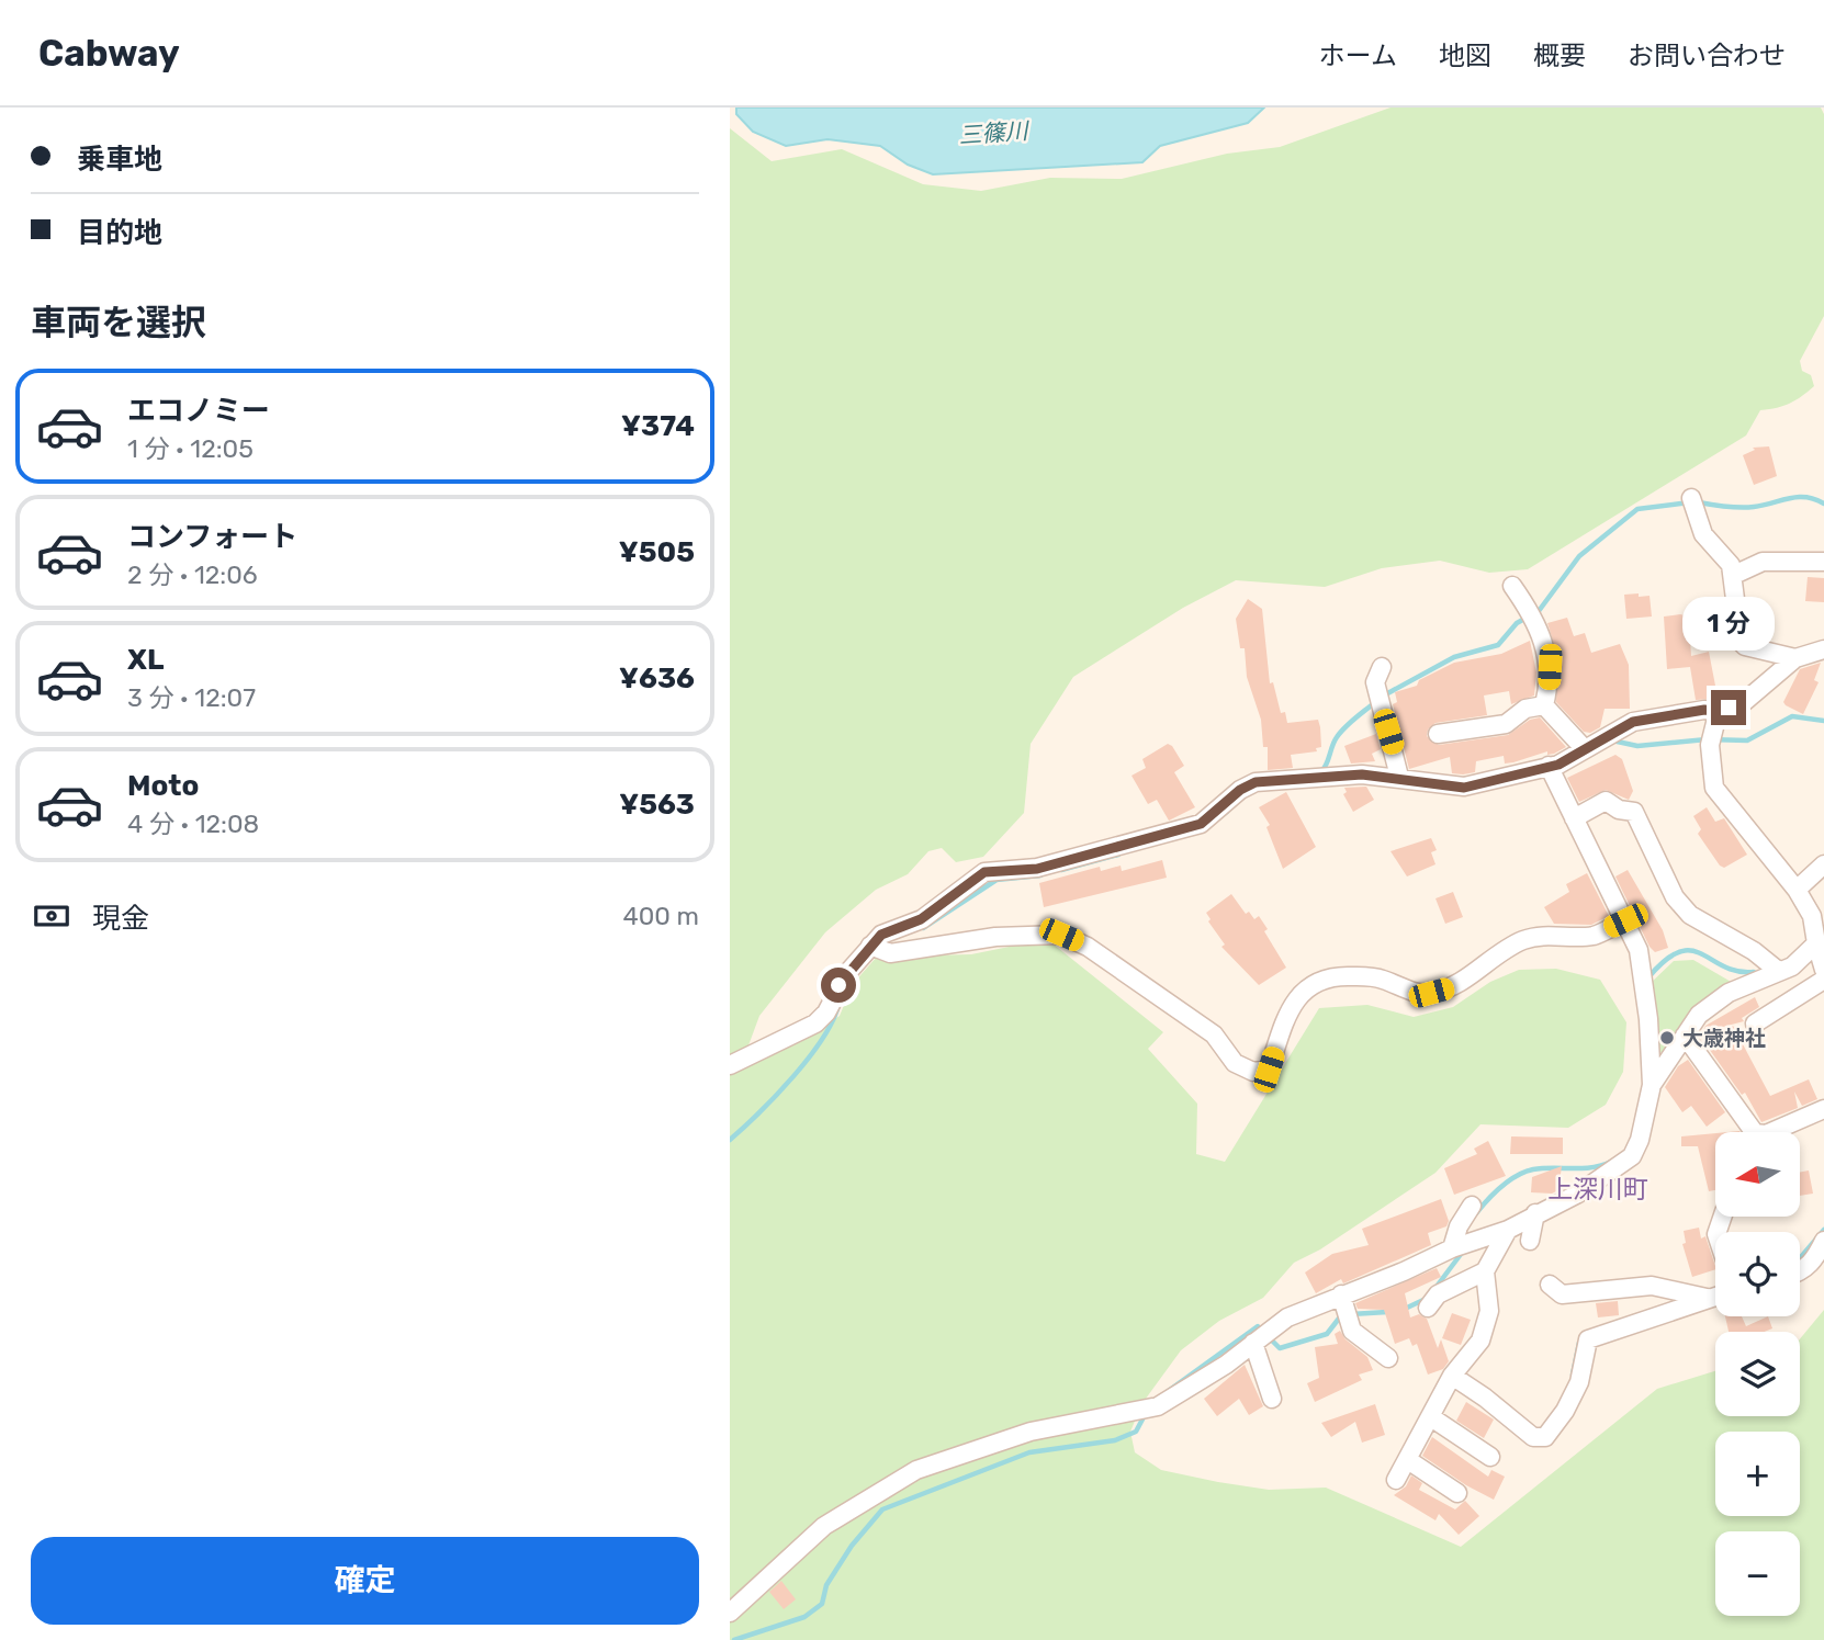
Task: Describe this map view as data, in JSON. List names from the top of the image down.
{
  "districts": ["上深川町"],
  "water": ["三篠川"],
  "places": ["大歳神社"],
  "north": "left",
  "page": {
    "header": "Cabway",
    "nav": [
      "ホーム",
      "地図",
      "概要",
      "お問い合わせ"
    ],
    "banner": ["乗車地", "目的地"],
    "heading": "車両を選択",
    "list": [
      {
        "name": "エコノミー",
        "note": "1 分 · 12:05",
        "value": "¥374"
      },
      {
        "name": "コンフォート",
        "note": "2 分 · 12:06",
        "value": "¥505"
      },
      {
        "name": "XL",
        "note": "3 分 · 12:07",
        "value": "¥636"
      },
      {
        "name": "Moto",
        "note": "4 分 · 12:08",
        "value": "¥563"
      }
    ],
    "bubble": "1 分",
    "pay": ["現金", "400 m"],
    "map_buttons": ["+", "−"],
    "buttons": "確定"
  }
}
